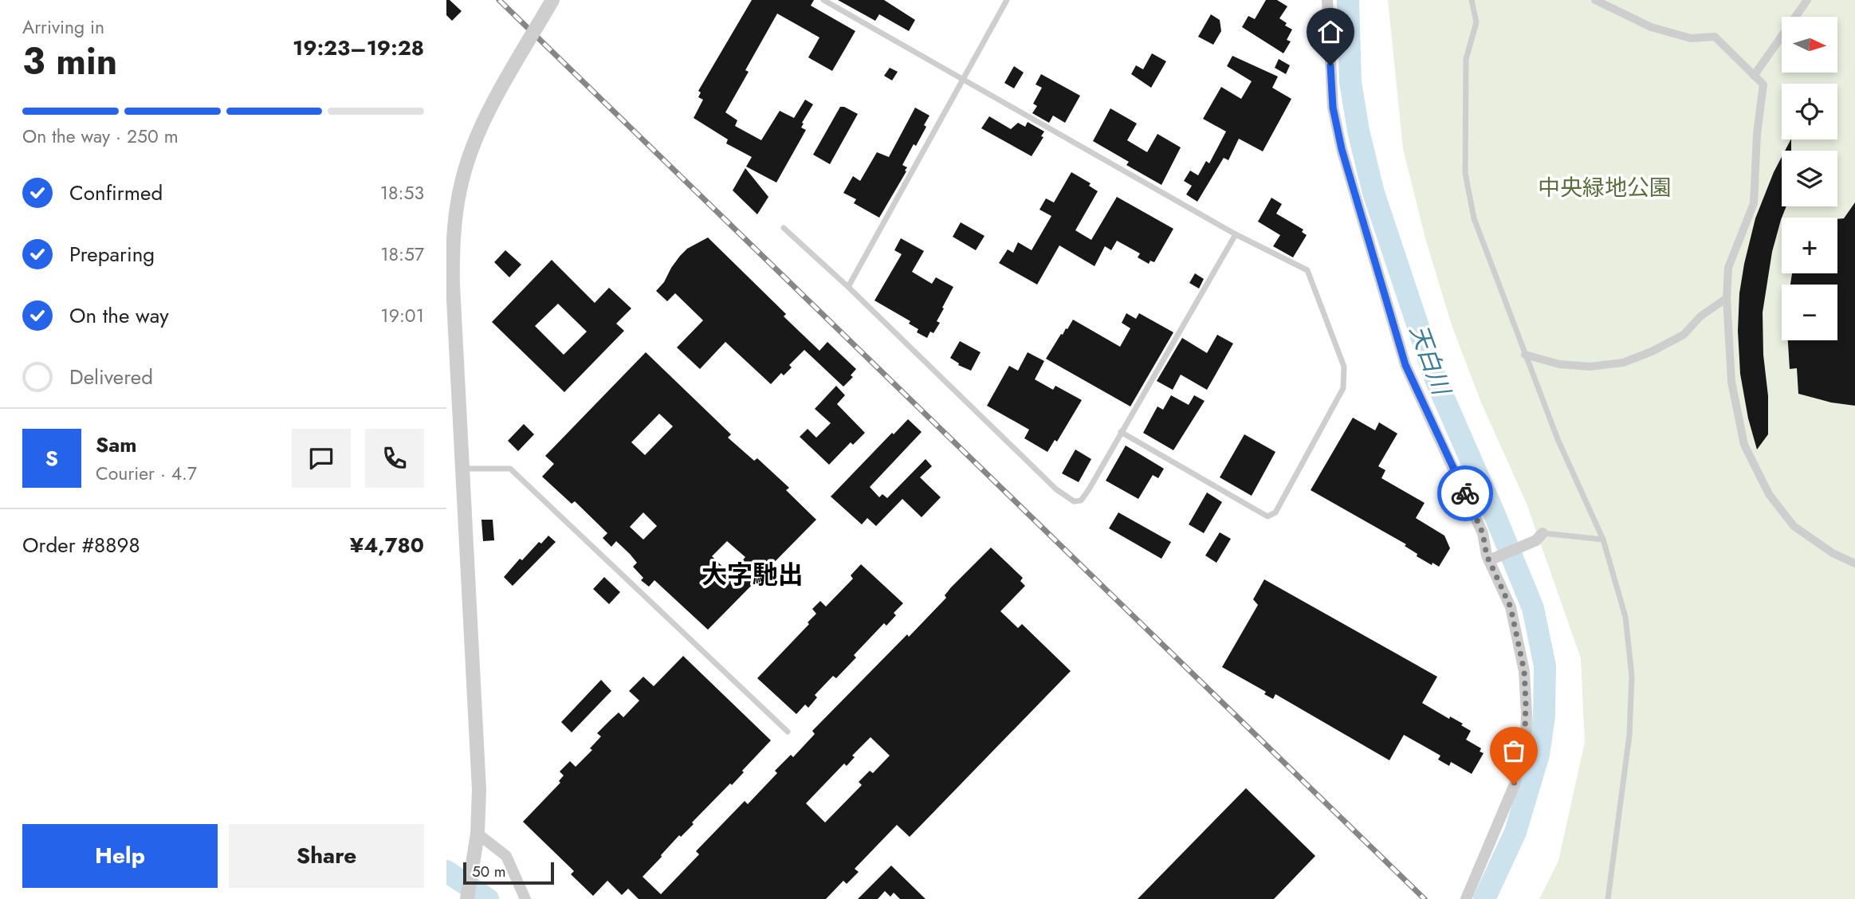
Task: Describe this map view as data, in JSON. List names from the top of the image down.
{
  "districts": ["大字馳出"],
  "water": ["天白川"],
  "parks": ["中央緑地公園"],
  "scale_bar": "50 m",
  "north": "right",
  "page": {
    "heading": ["3 min", "Arriving in", "19:23–19:28"],
    "panel": [
      "Sam",
      "Courier · 4.7",
      "Order #8898",
      "¥4,780"
    ],
    "map_buttons": ["+", "−"],
    "bar": "On the way · 250 m",
    "list": [
      ["Confirmed", "18:53"],
      ["Preparing", "18:57"],
      ["On the way", "19:01"],
      "Delivered"
    ],
    "round": "S",
    "buttons": ["Help", "Share"],
    "scale": "50 m"
  }
}
